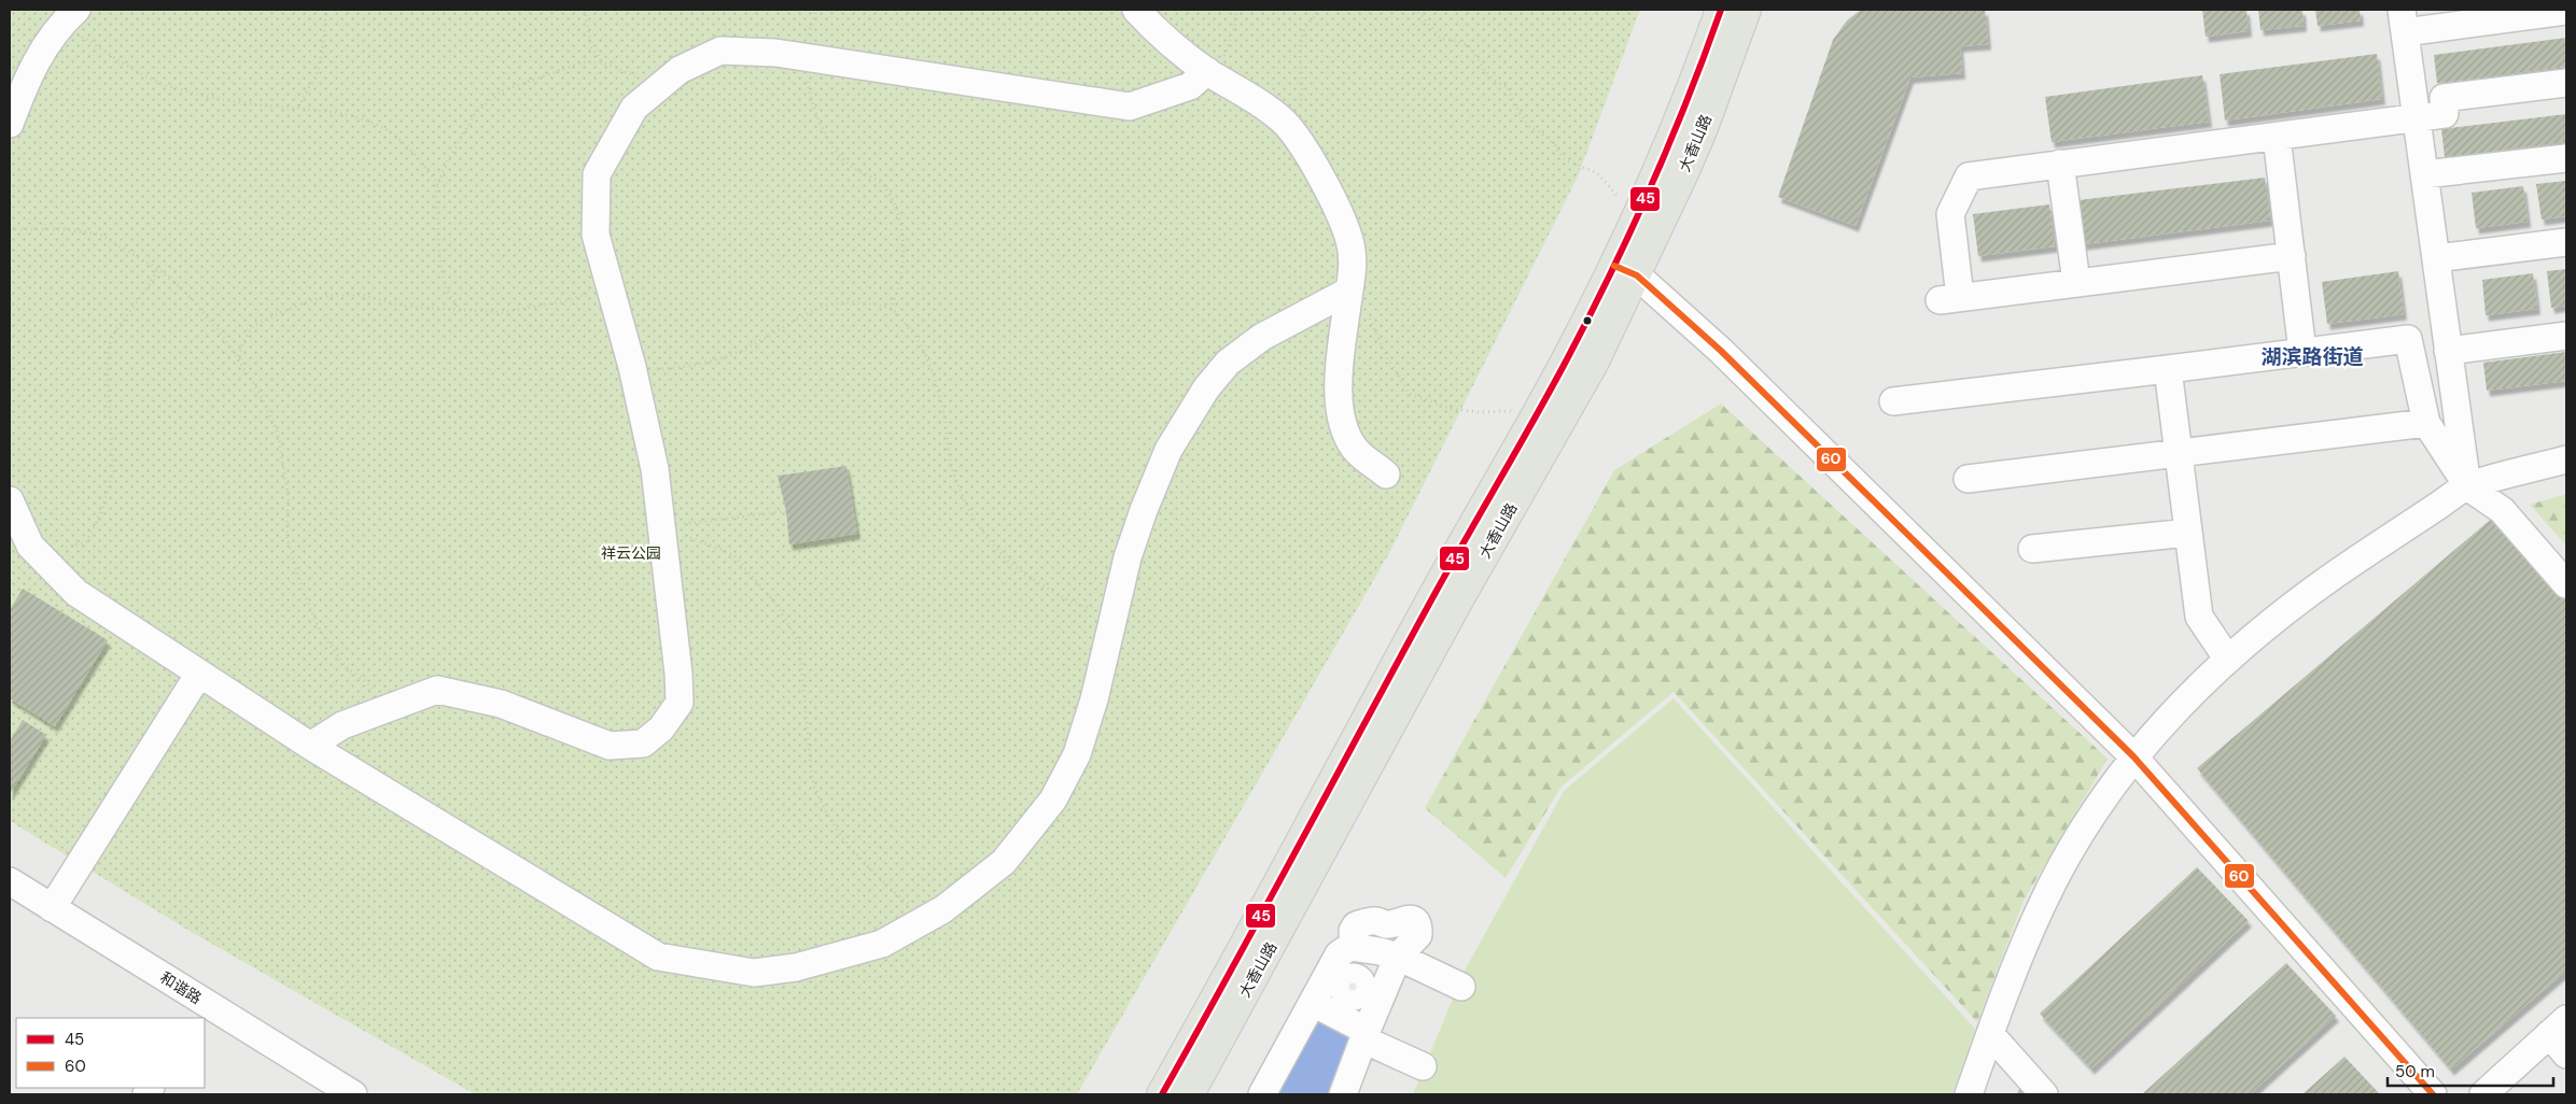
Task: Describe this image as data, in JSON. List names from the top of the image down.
{
  "streets": {
    "main road": ["大香山路"],
    "street": ["和谐路"]
  },
  "districts": ["湖滨路街道"],
  "parks": ["祥云公园"],
  "lines": ["transit line 45", "transit line 60"],
  "legend": ["45", "60"],
  "scale_bar": "50 m"
}
